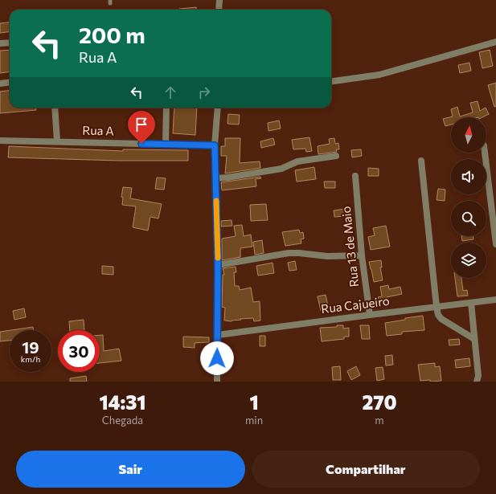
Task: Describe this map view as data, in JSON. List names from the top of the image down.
{
  "streets": {
    "street": ["Rua A", "Rua 13 de Maio", "Rua Cajueiro"]
  },
  "crossings": [
    ["Rua 13 de Maio", "Rua Cajueiro"]
  ],
  "north": "top",
  "page": {
    "turn": ["200 m", "Rua A"],
    "speed": "19 km/h",
    "limit": "30",
    "eta": [
      "14:31",
      "Chegada",
      "1",
      "min",
      "270",
      "m"
    ],
    "buttons": ["Sair", "Compartilhar"]
  }
}
